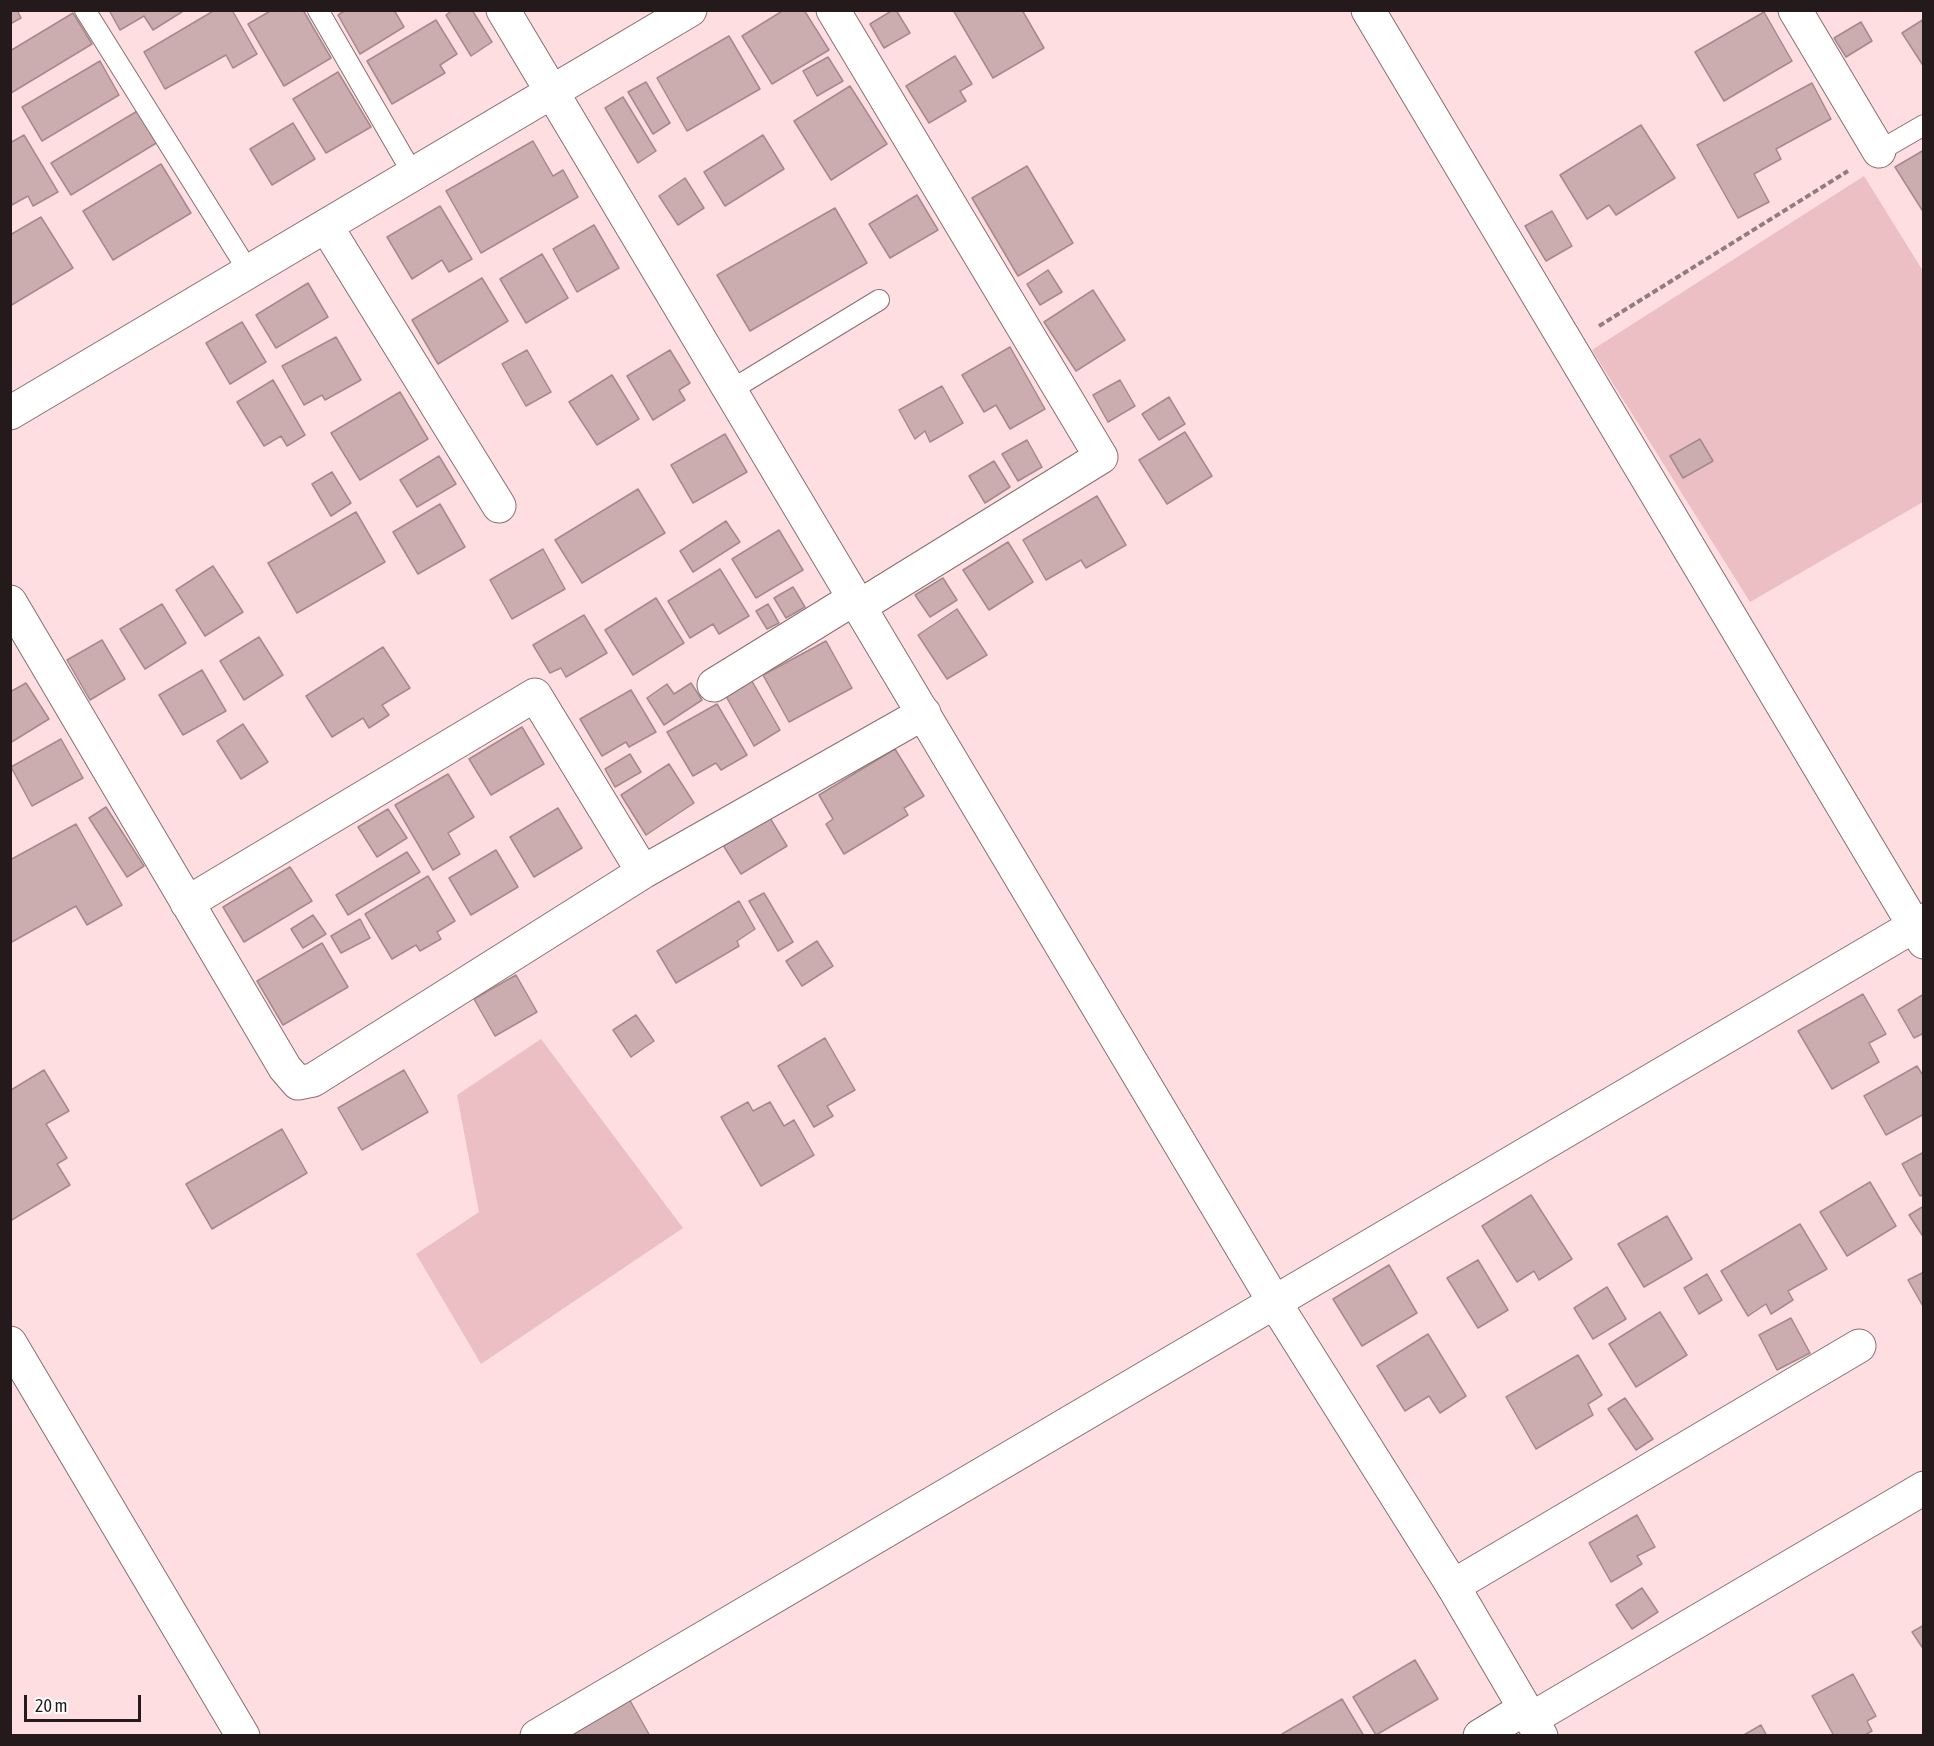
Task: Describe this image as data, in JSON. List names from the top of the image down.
{
  "scale_bar": "20 m"
}
